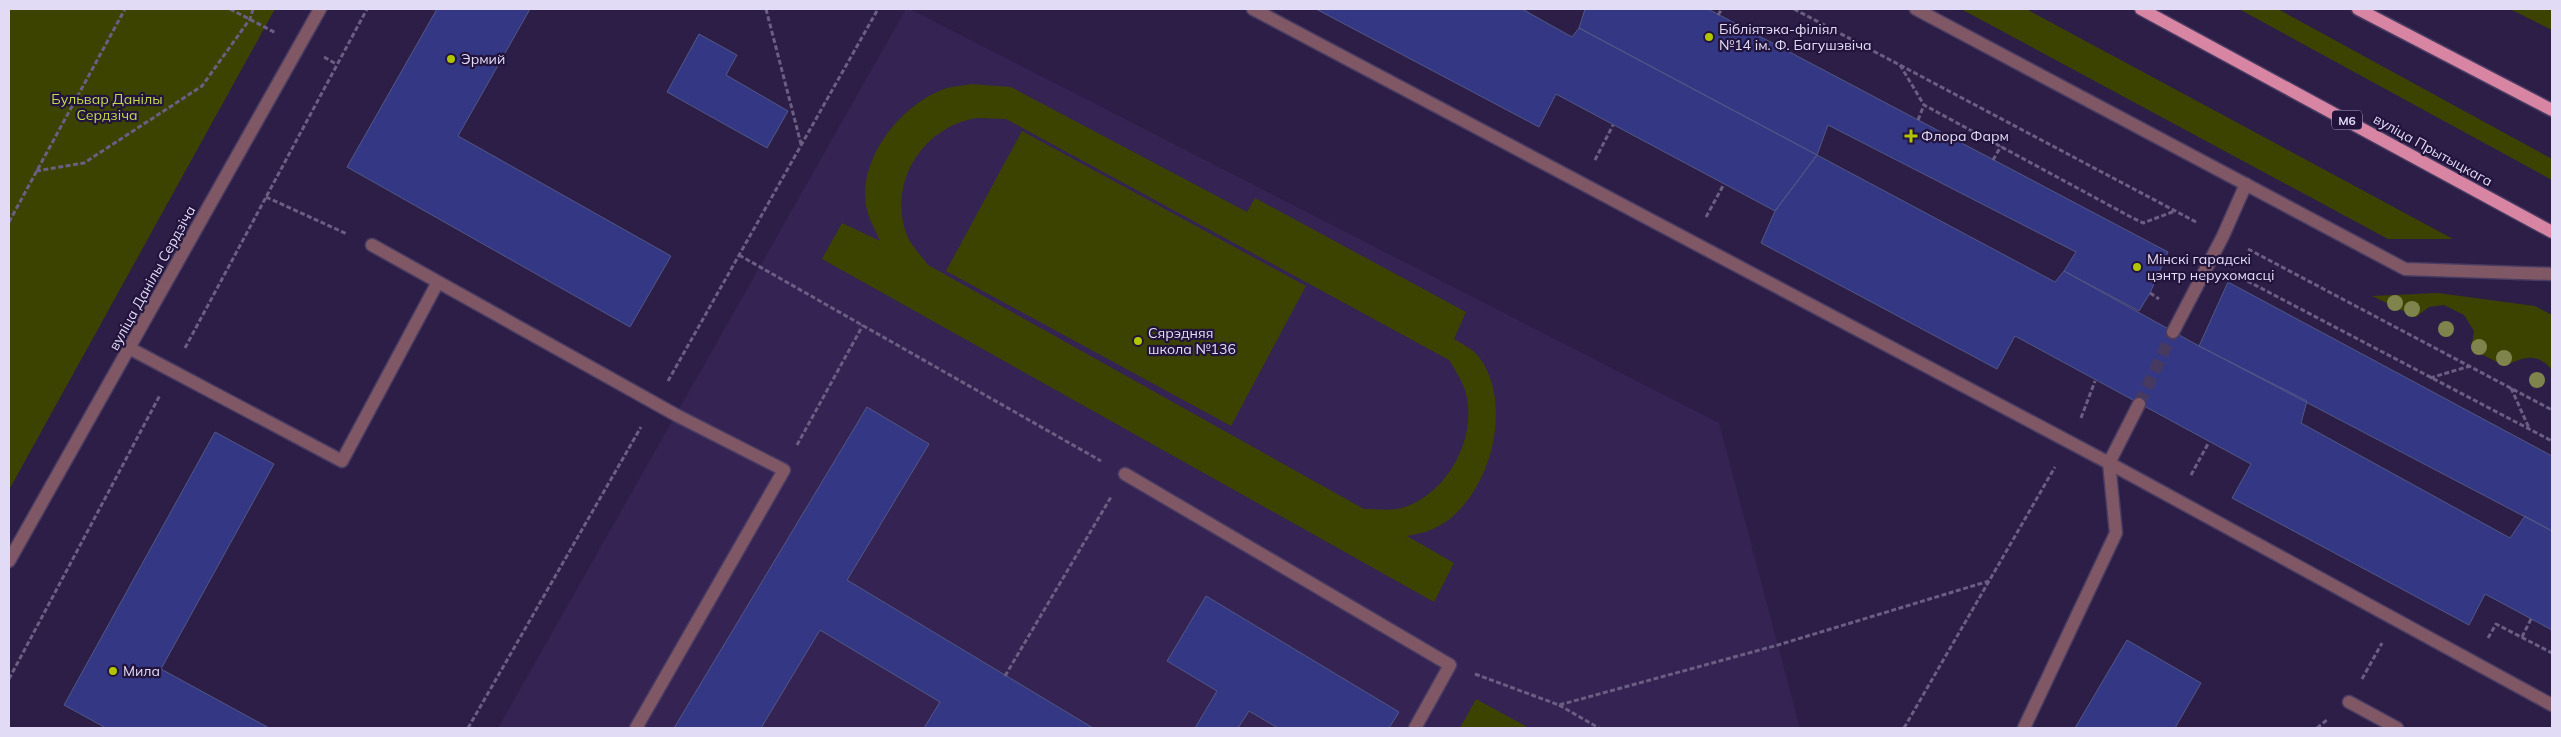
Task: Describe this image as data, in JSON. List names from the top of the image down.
{
  "streets": {
    "main road": ["М6", "вуліца Прытыцкага"],
    "street": ["вуліца Данілы Сердзіча"]
  },
  "parks": ["Бульвар Данілы Сердзіча"],
  "places": {
    "other": [
      "Бібліятэка-філіял №14 ім. Ф. Багушэвіча",
      "Эрмий",
      "Мінскі гарадскі цэнтр нерухомасці",
      "Сярэдняя школа №136",
      "Мила"
    ],
    "health": ["Флора Фарм"]
  }
}
